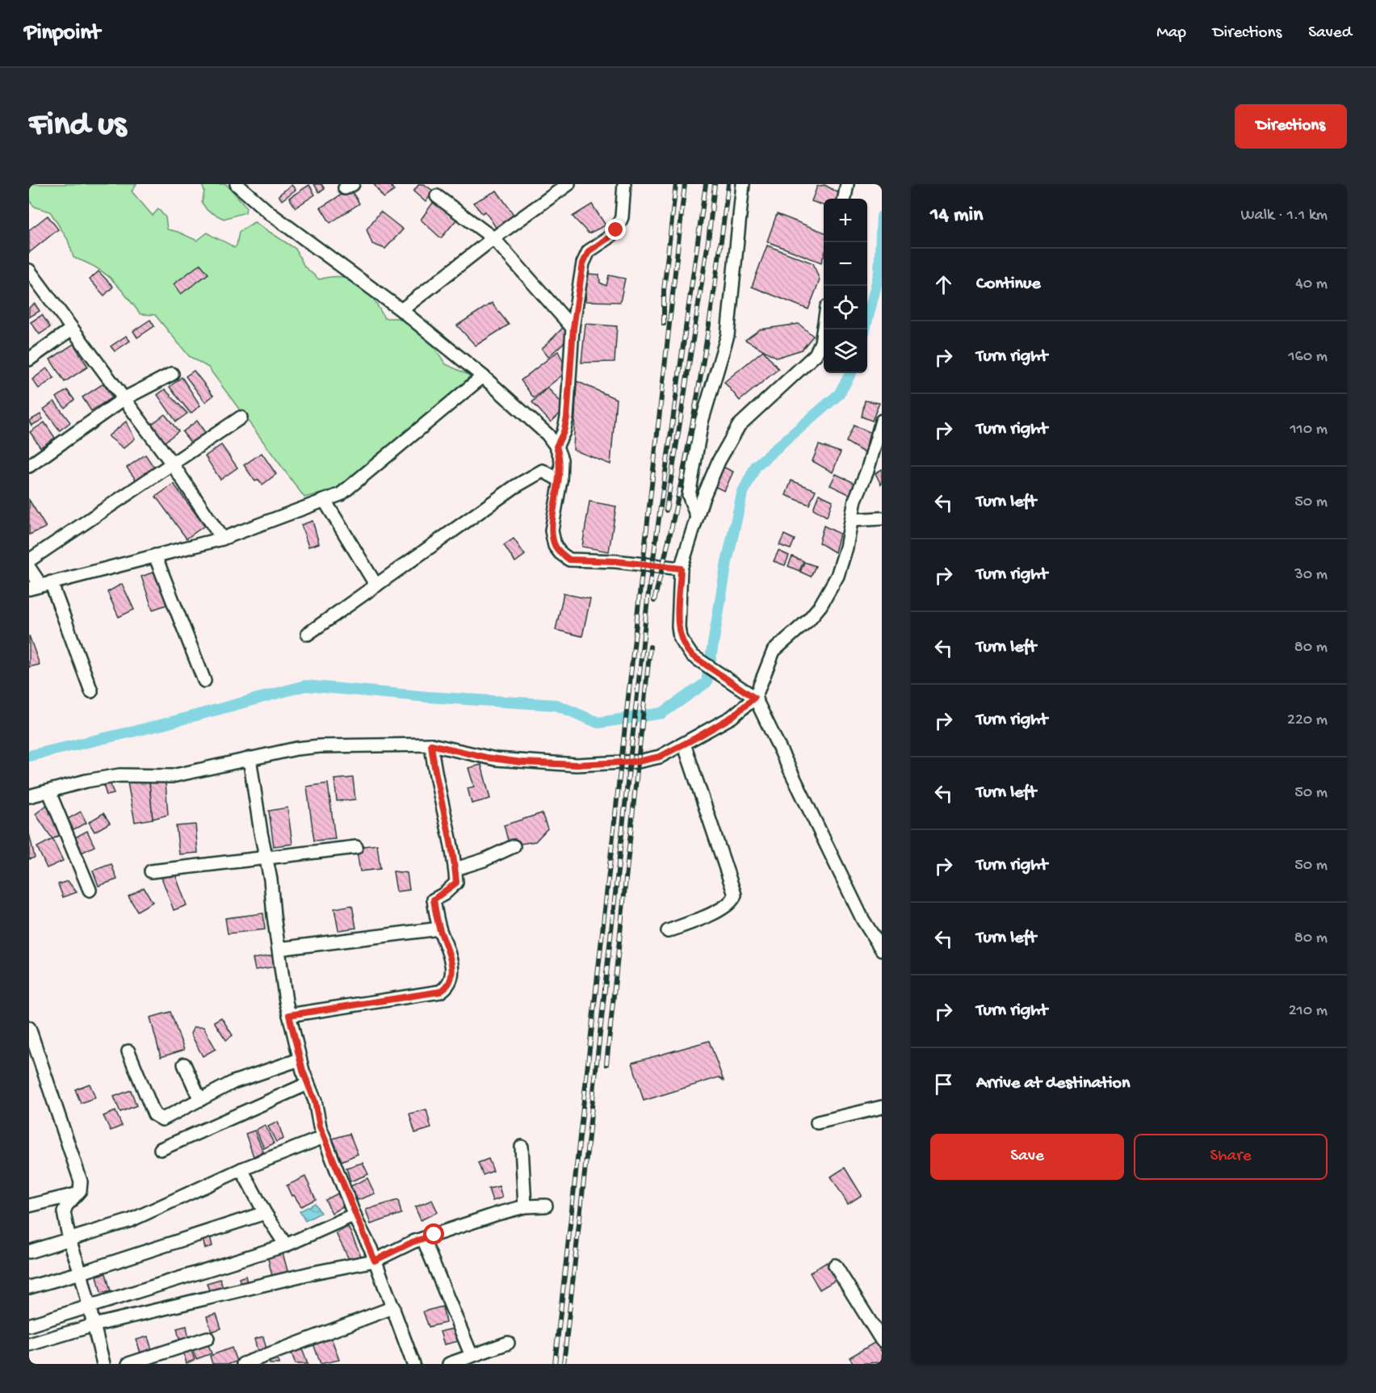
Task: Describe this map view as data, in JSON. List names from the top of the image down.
{
  "page": {
    "header": "Pinpoint",
    "nav": ["Map", "Directions", "Saved"],
    "buttons": [
      "Directions",
      ["Save", "Share"]
    ],
    "title": "Find us",
    "heading": ["14 min", "Walk · 1.1 km"],
    "map_buttons": ["+", "−"],
    "list": [
      ["Continue", "40 m"],
      ["Turn right", "160 m"],
      ["Turn right", "110 m"],
      ["Turn left", "50 m"],
      ["Turn right", "30 m"],
      ["Turn left", "80 m"],
      ["Turn right", "220 m"],
      ["Turn left", "50 m"],
      ["Turn right", "50 m"],
      ["Turn left", "80 m"],
      ["Turn right", "210 m"],
      "Arrive at destination"
    ]
  }
}
